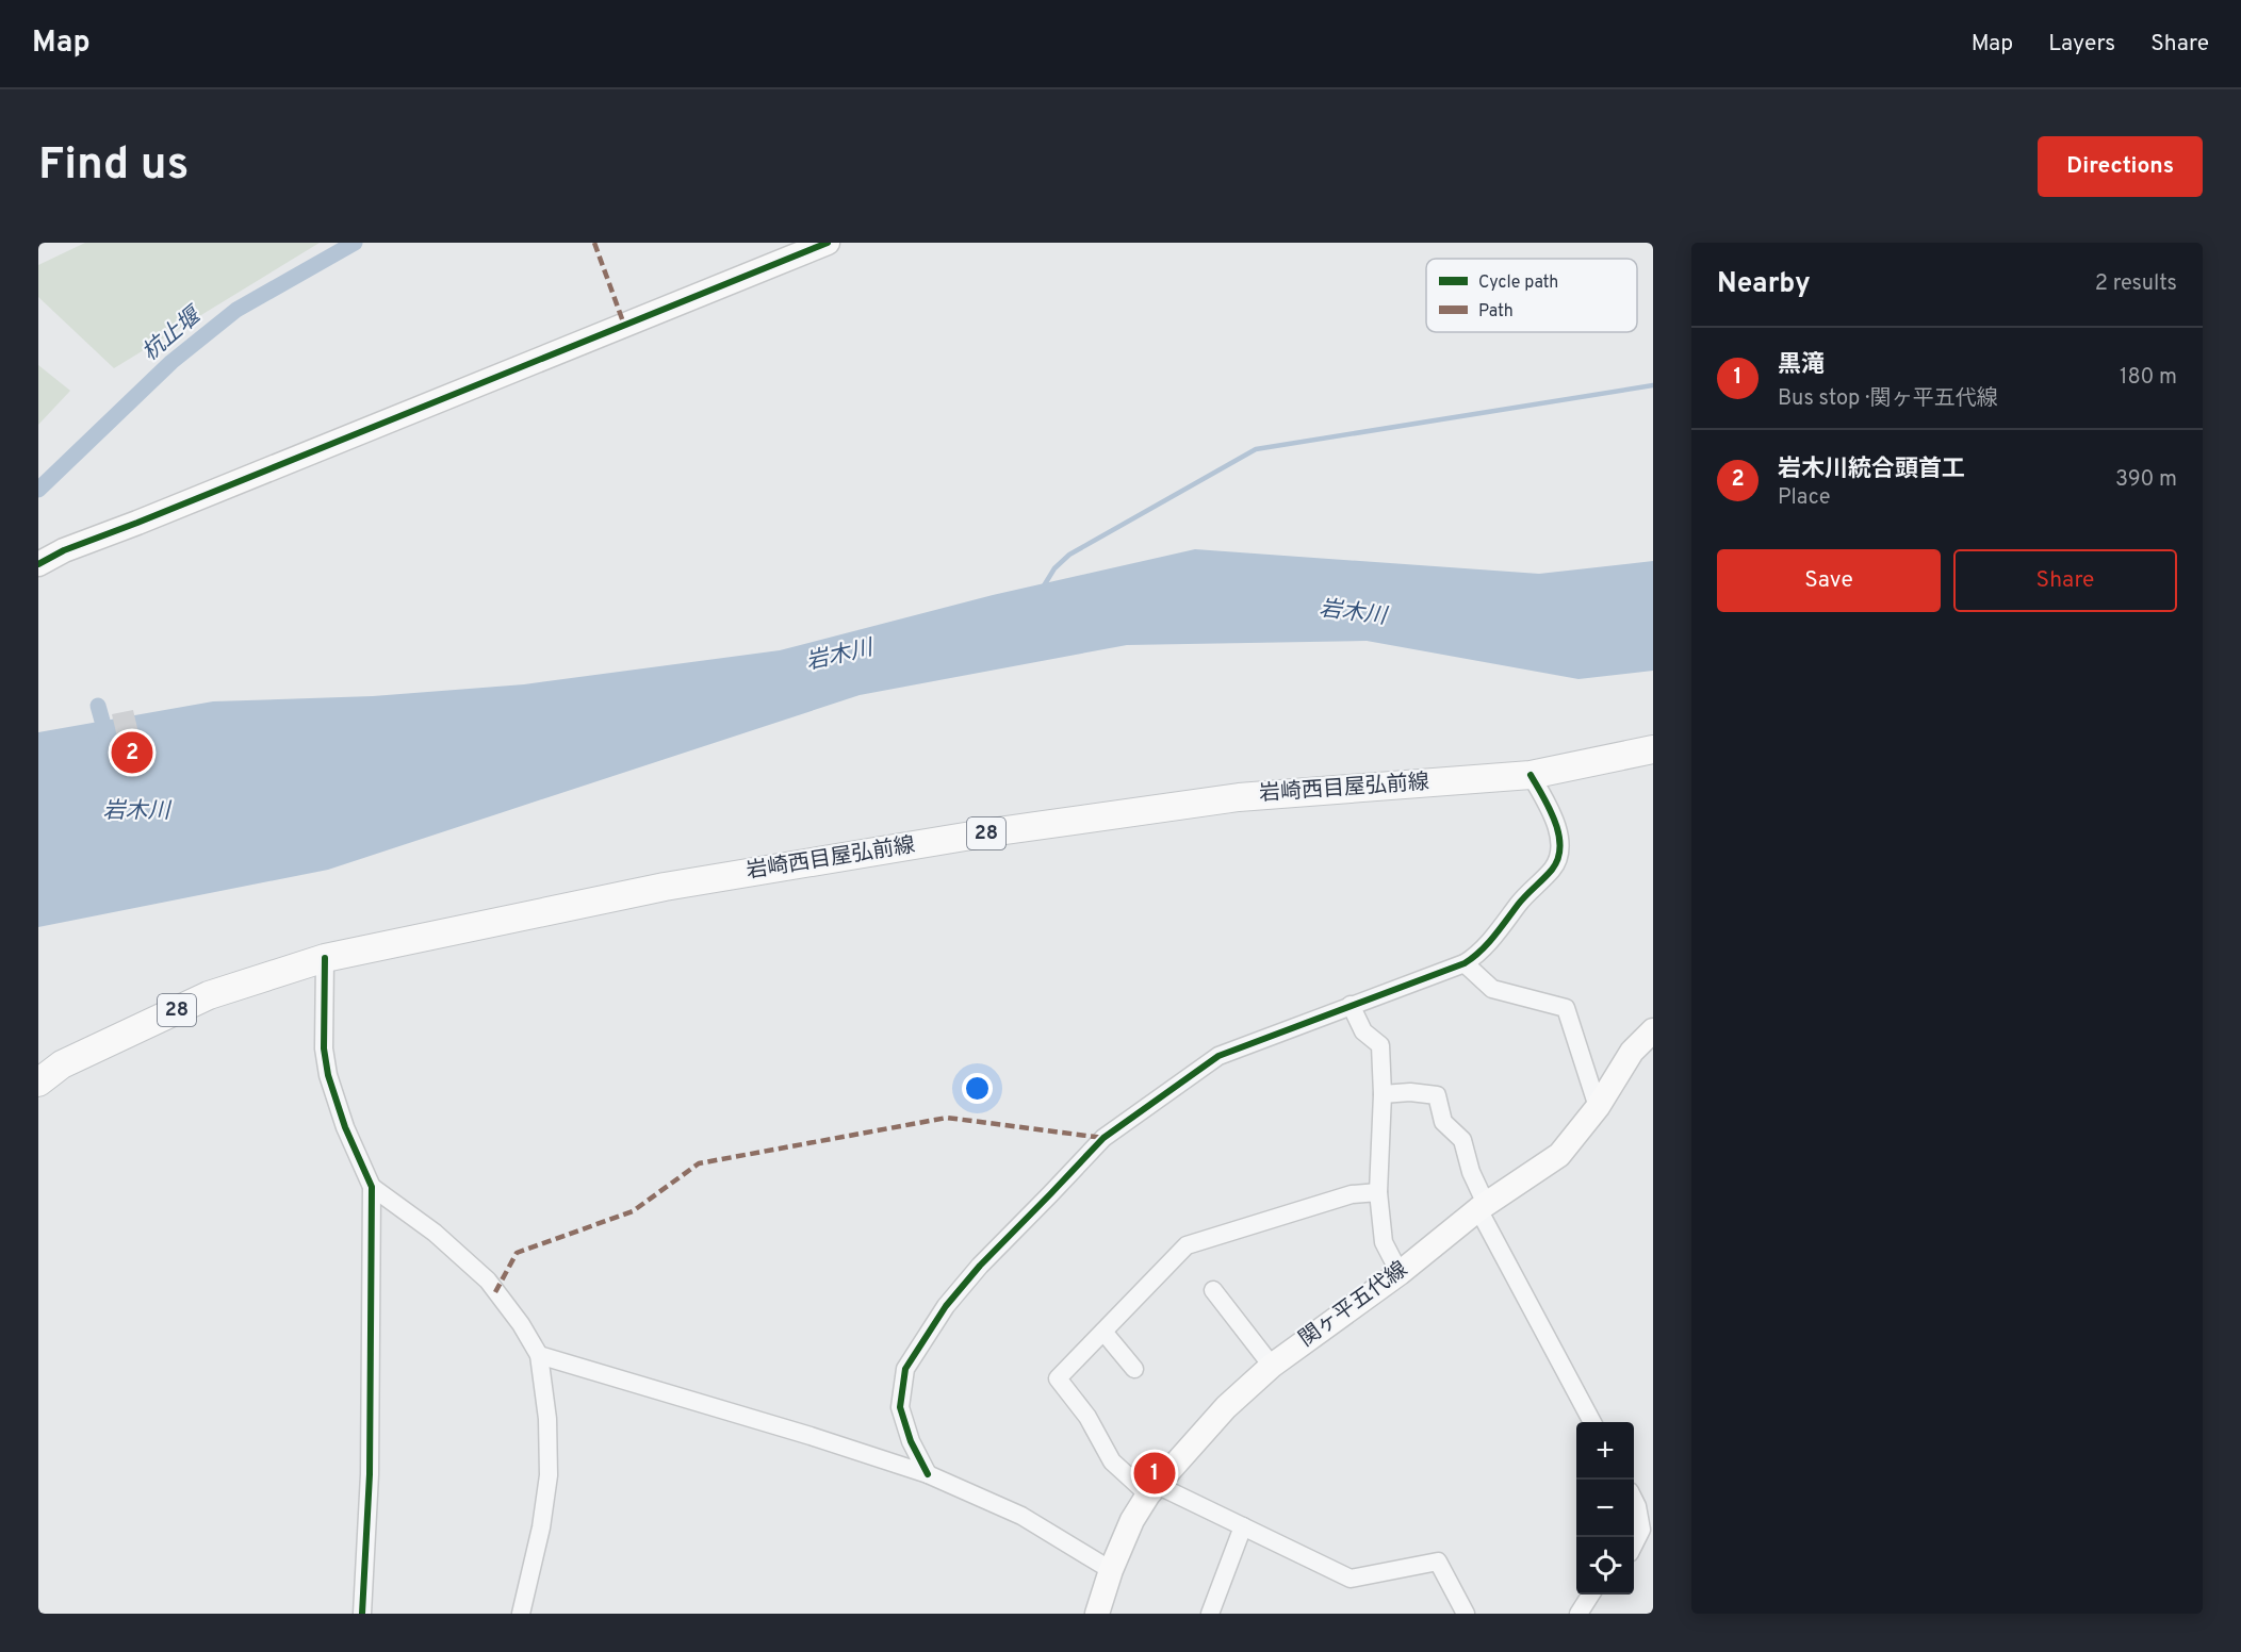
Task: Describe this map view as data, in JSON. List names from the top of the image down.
{
  "streets": {
    "main road": ["岩崎西目屋弘前線", "28"],
    "street": ["関ヶ平五代線"]
  },
  "water": ["杭止堰", "岩木川"],
  "legend": ["Cycle path", "Path"],
  "page": {
    "header": "Map",
    "nav": ["Map", "Layers", "Share"],
    "buttons": [
      "Directions",
      ["Save", "Share"]
    ],
    "title": "Find us",
    "heading": ["Nearby", "2 results"],
    "list": [
      {
        "mark": "1",
        "name": "黒滝",
        "note": "Bus stop · 関ヶ平五代線",
        "value": "180 m"
      },
      {
        "mark": "2",
        "name": "岩木川統合頭首工",
        "note": "Place",
        "value": "390 m"
      }
    ],
    "pins": ["2", "1"],
    "map_buttons": ["+", "−"]
  }
}
